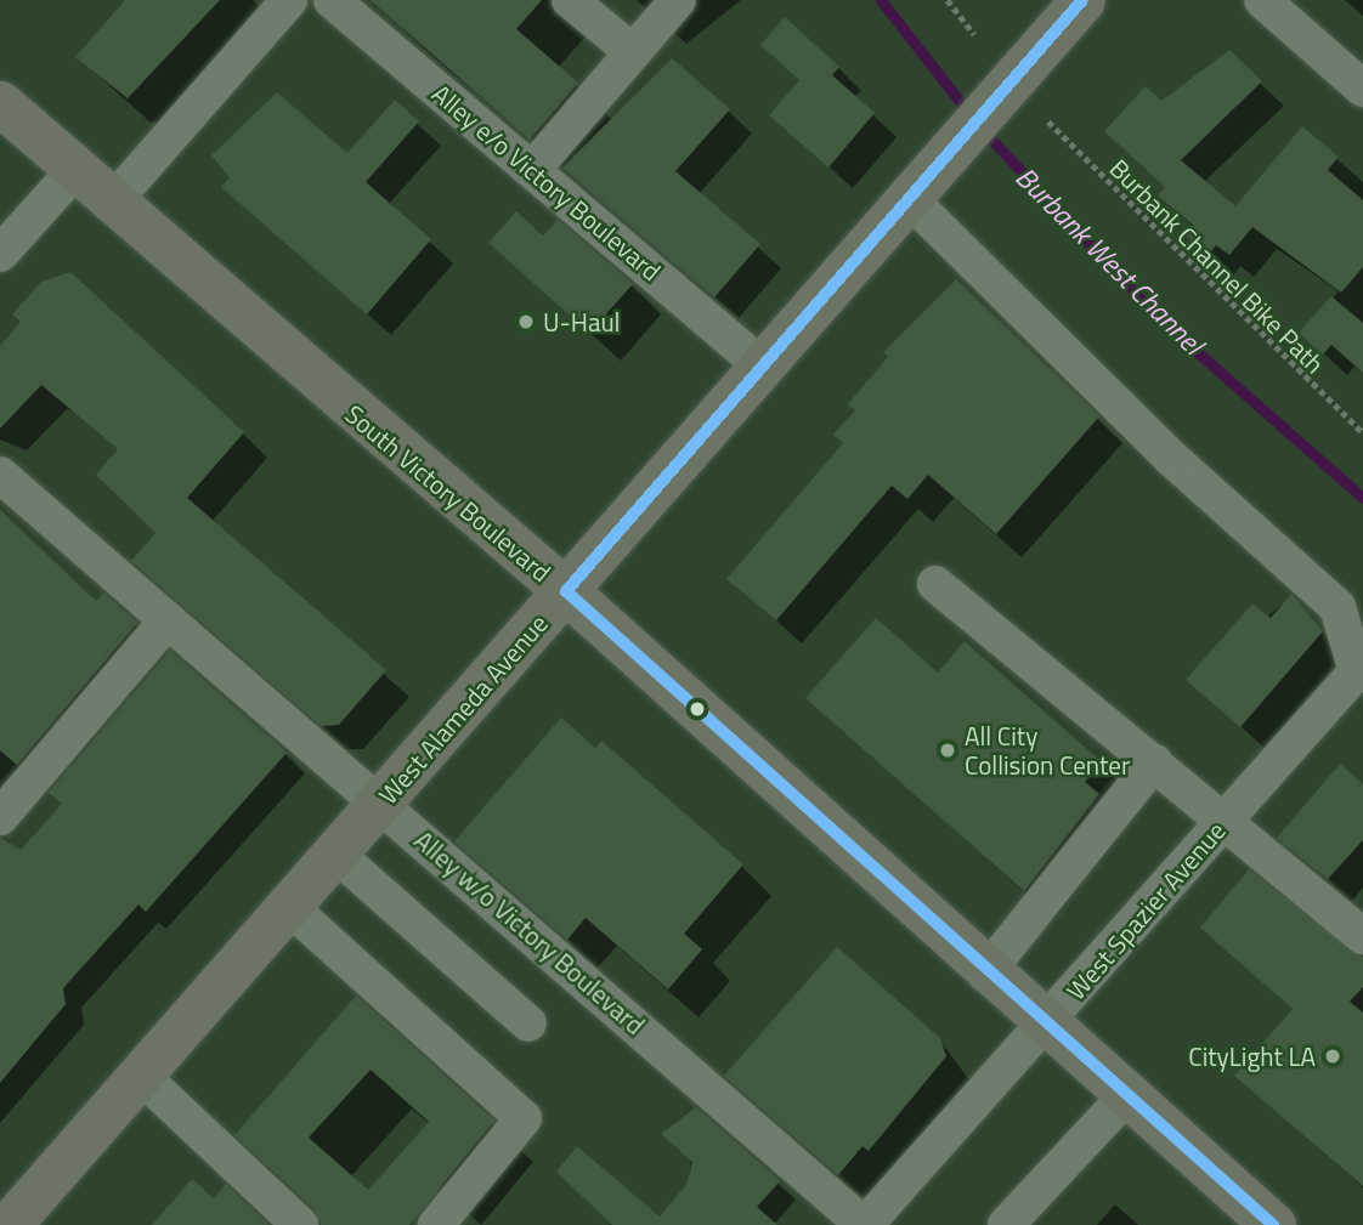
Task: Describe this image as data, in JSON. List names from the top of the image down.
{
  "streets": {
    "main road": ["South Victory Boulevard", "West Alameda Avenue"],
    "street": ["Alley e/o Victory Boulevard", "West Spazier Avenue", "Alley w/o Victory Boulevard"],
    "path": ["Burbank Channel Bike Path"]
  },
  "crossings": [
    ["Alley e/o Victory Boulevard", "West Alameda Avenue"],
    ["South Victory Boulevard", "West Alameda Avenue"],
    ["South Victory Boulevard", "West Spazier Avenue"],
    ["West Alameda Avenue", "West Spazier Avenue"],
    ["West Alameda Avenue", "Alley w/o Victory Boulevard"],
    ["West Spazier Avenue", "Alley w/o Victory Boulevard"]
  ],
  "water": ["Burbank West Channel"],
  "places": ["U-Haul", "All City Collision Center", "CityLight LA"]
}
